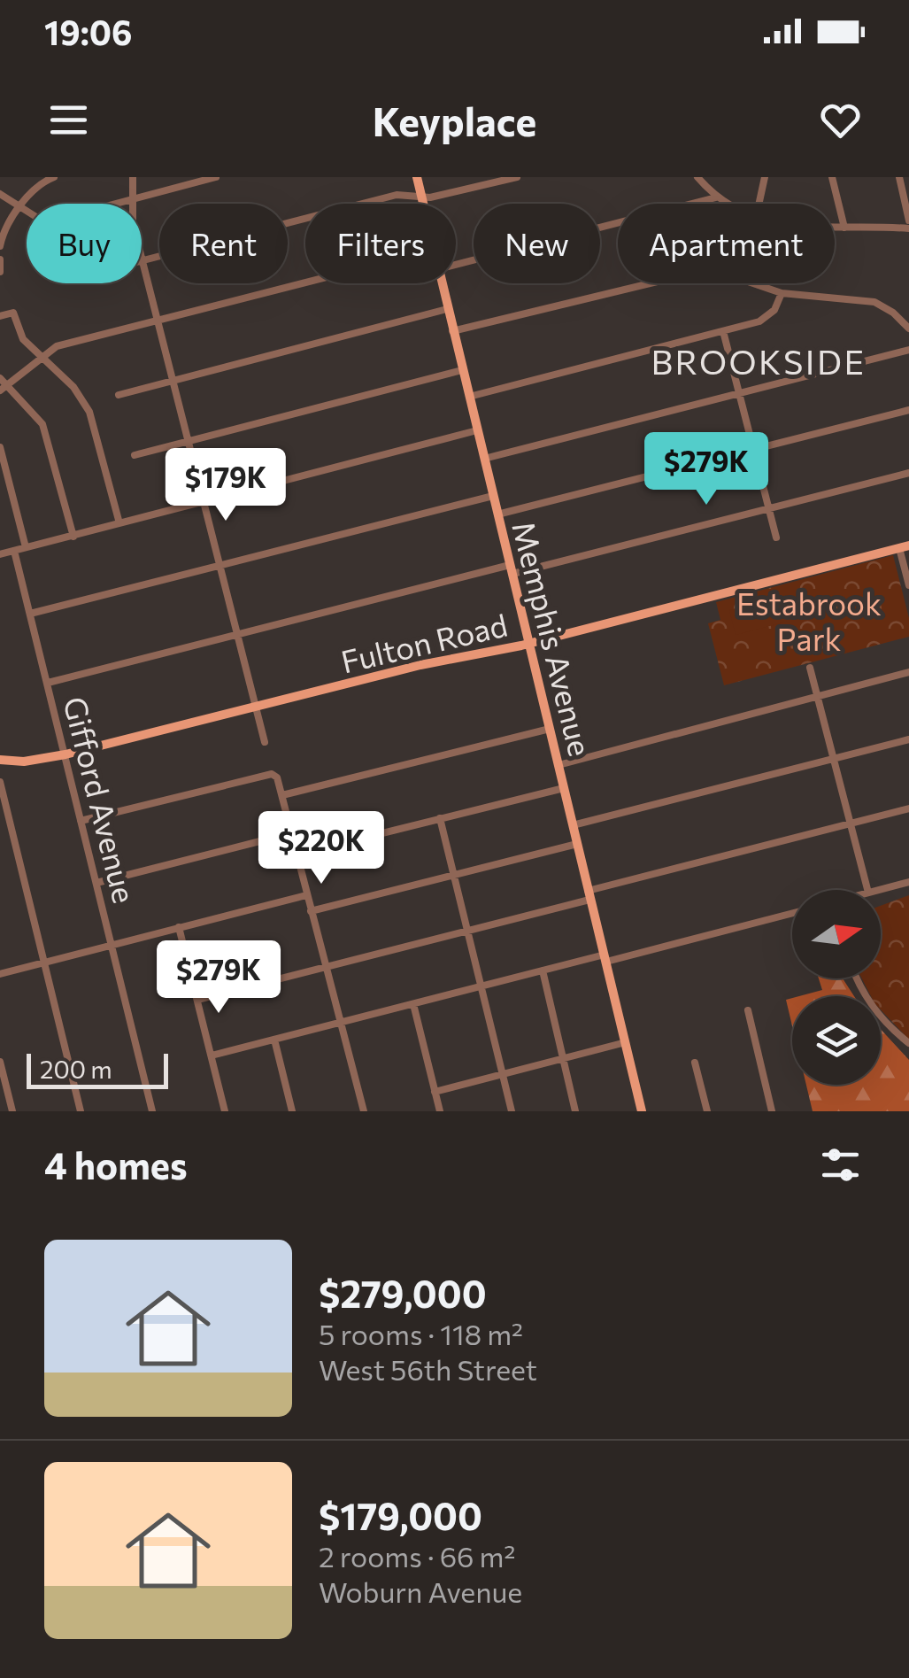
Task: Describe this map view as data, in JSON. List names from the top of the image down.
{
  "streets": {
    "main road": ["Memphis Avenue", "Fulton Road"],
    "street": ["Gifford Avenue"]
  },
  "crossings": [
    ["Memphis Avenue", "Fulton Road"],
    ["Fulton Road", "Gifford Avenue"]
  ],
  "districts": ["BROOKSIDE"],
  "parks": ["Estabrook Park"],
  "scale_bar": "200 m",
  "north": "right",
  "page": {
    "status": "19:06",
    "header": "Keyplace",
    "chip": [
      "Buy",
      "Rent",
      "Filters",
      "New",
      "Apartment"
    ],
    "price": [
      "$279K",
      "$179K",
      "$220K",
      "$279K"
    ],
    "scale": "200 m",
    "heading": "4 homes",
    "list": [
      {
        "name": "$279,000",
        "note": "5 rooms · 118 m² · West 56th Street"
      },
      {
        "name": "$179,000",
        "note": "2 rooms · 66 m² · Woburn Avenue"
      }
    ]
  }
}
